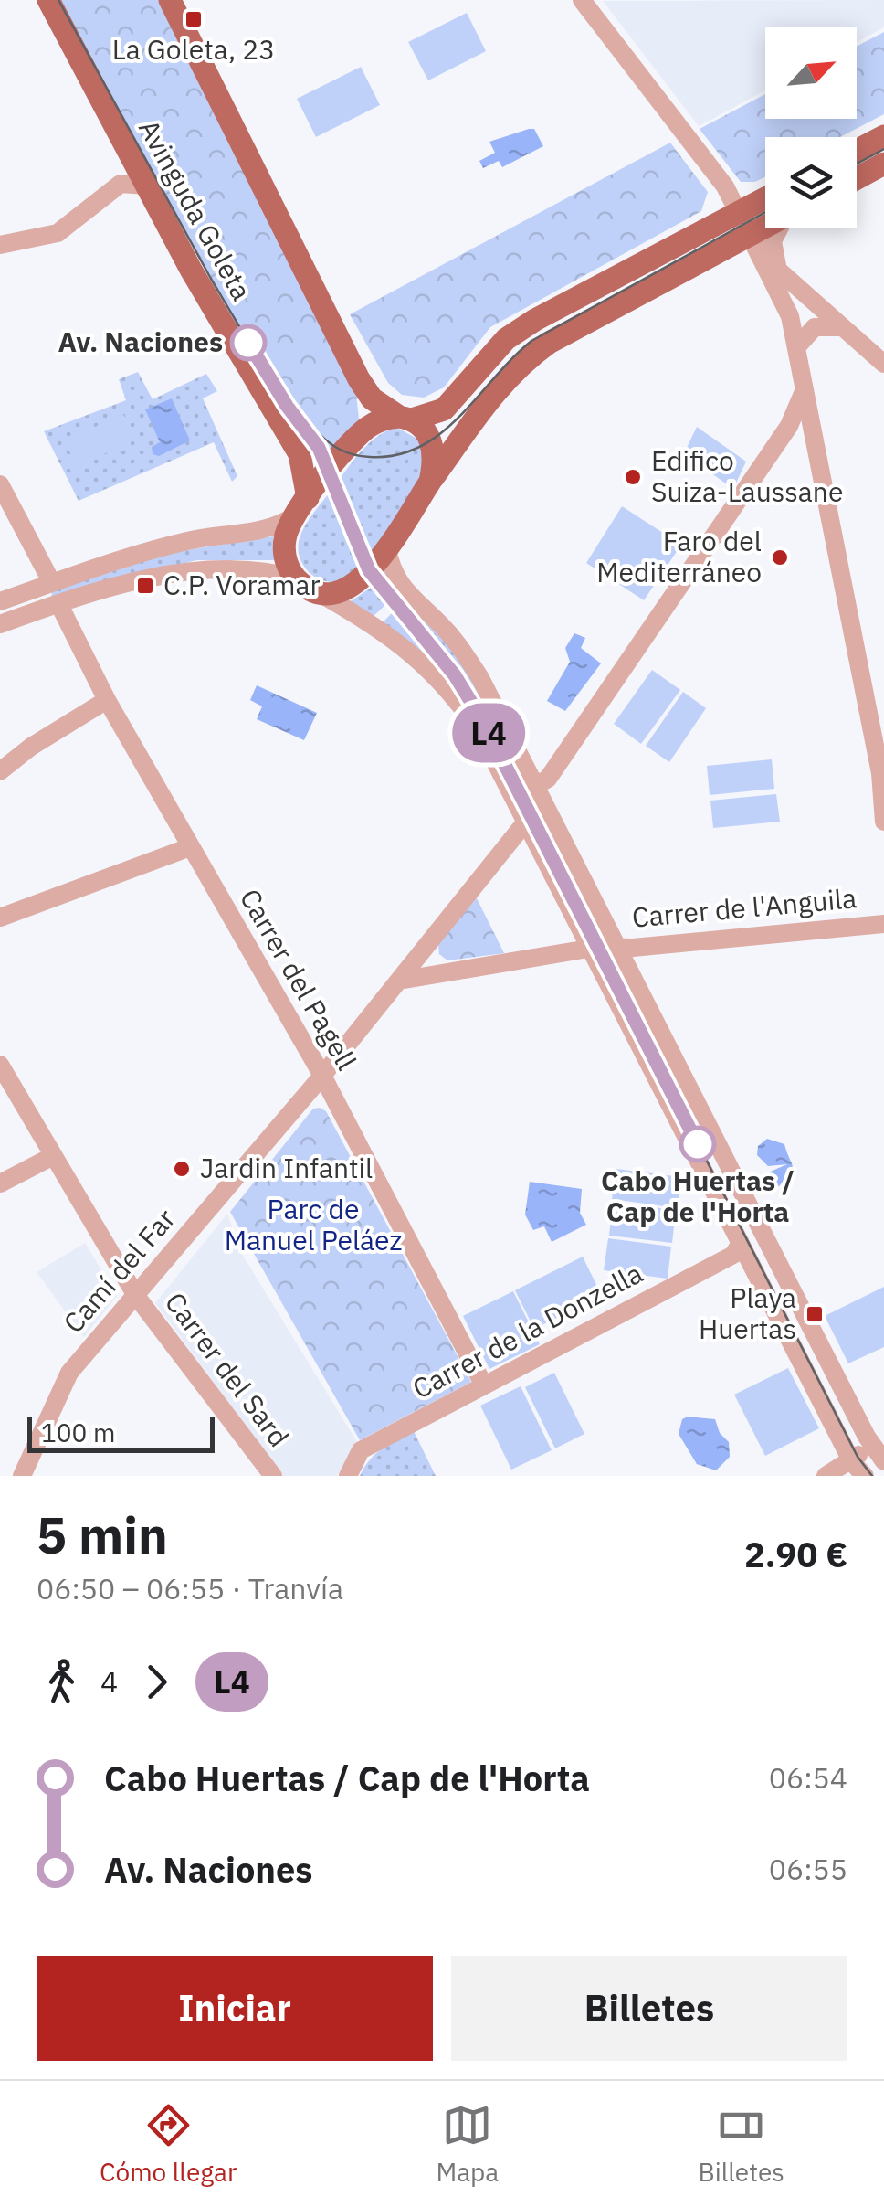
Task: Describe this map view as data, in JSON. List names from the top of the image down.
{
  "streets": {
    "main road": ["Avinguda Goleta"],
    "street": [
      "Carrer de l'Anguila",
      "Carrer del Pagell",
      "Camí del Far",
      "Carrer de la Donzella",
      "Carrer del Sard"
    ]
  },
  "crossings": [
    ["Carrer de l'Anguila", "Camí del Far"],
    ["Carrer del Pagell", "Camí del Far"],
    ["Carrer del Pagell", "Carrer de la Donzella"],
    ["Camí del Far", "Carrer del Sard"]
  ],
  "parks": ["Parc de Manuel Peláez"],
  "places": {
    "transit": ["La Goleta, 23", "C.P. Voramar", "Playa Huertas"],
    "other": [
      "Av. Naciones",
      "Edifico Suiza-Laussane",
      "Faro del Mediterráneo",
      "Cabo Huertas / Cap de l'Horta",
      "Jardin Infantil"
    ]
  },
  "lines": ["tram line L4"],
  "scale_bar": "100 m",
  "north": "top right",
  "page": {
    "on_map": "L4",
    "scale": "100 m",
    "heading": ["5 min", "06:50 – 06:55 · Tranvía", "2.90 €"],
    "legs": ["4", "L4"],
    "list": [
      {
        "name": "Cabo Huertas / Cap de l'Horta",
        "value": "06:54"
      },
      {
        "name": "Av. Naciones",
        "value": "06:55"
      }
    ],
    "buttons": ["Iniciar", "Billetes"],
    "tabs": ["Cómo llegar", "Mapa", "Billetes"]
  }
}
